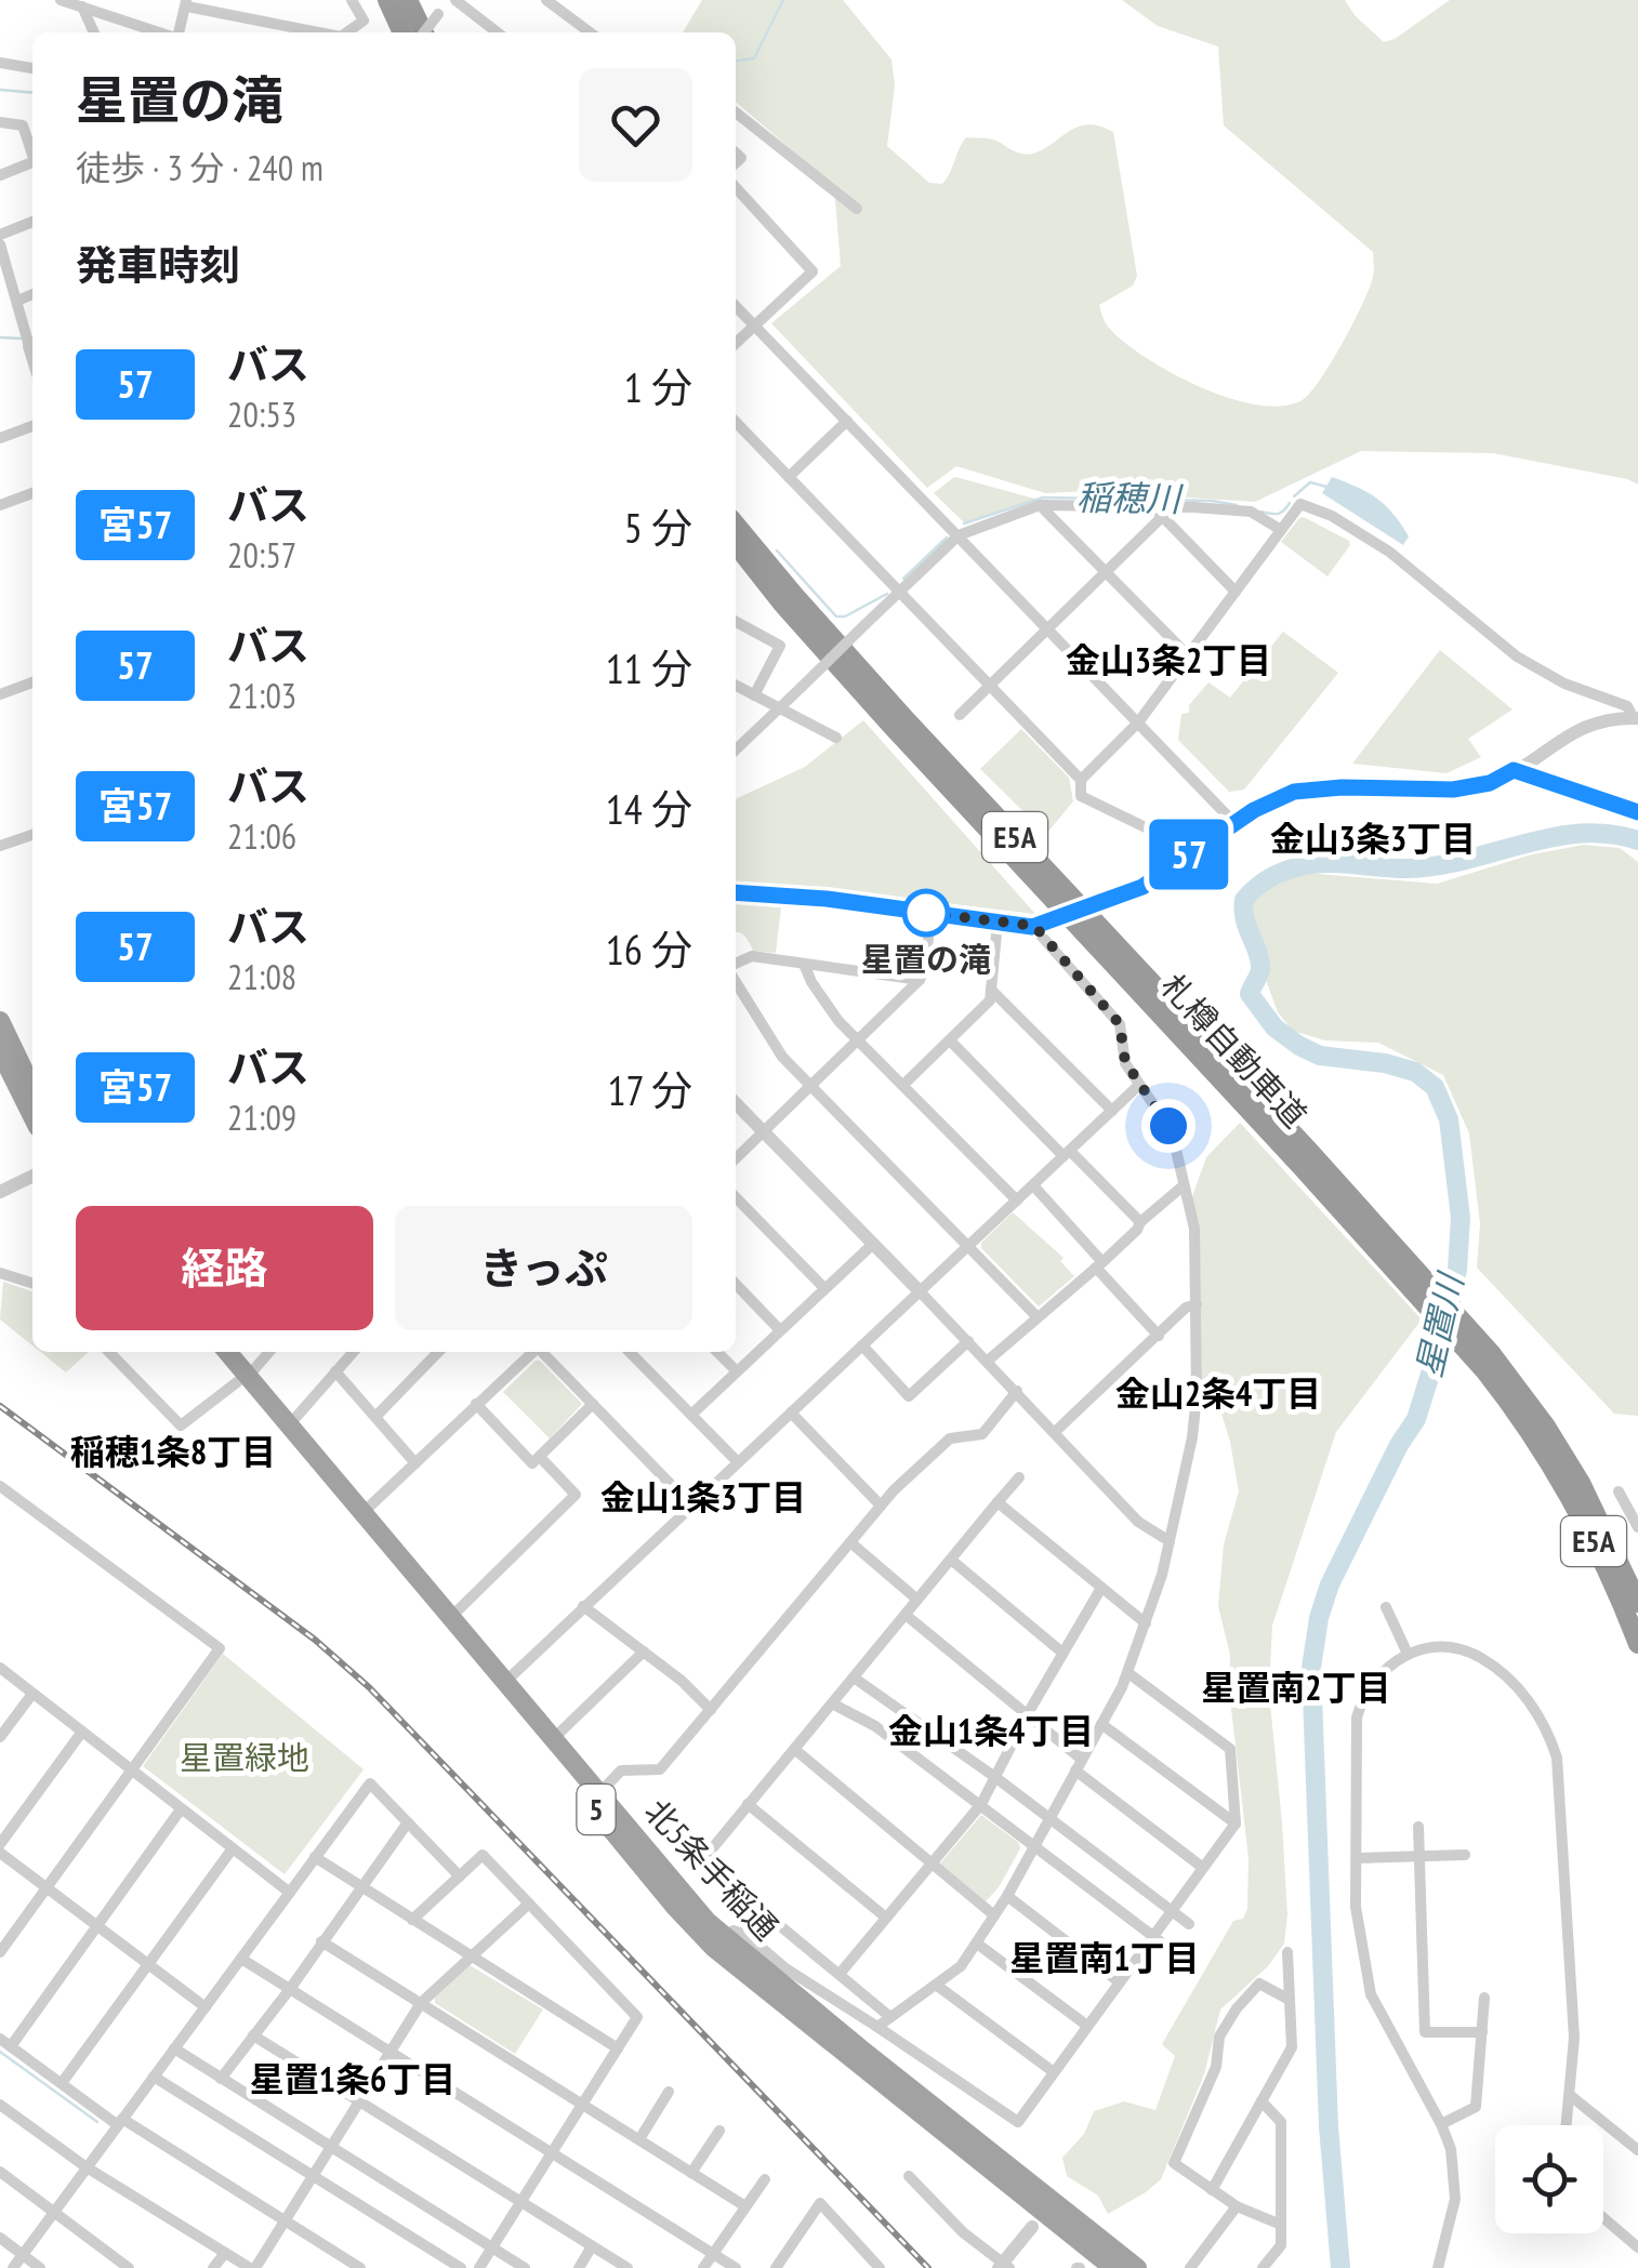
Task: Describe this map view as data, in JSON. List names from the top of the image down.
{
  "streets": {
    "highway": [
      "E5A",
      "札樽自動車道",
      "5",
      "北5条手稲通"
    ]
  },
  "districts": [
    "金山3条2丁目",
    "金山3条3丁目",
    "金山2条4丁目",
    "稲穂1条8丁目",
    "金山1条3丁目",
    "星置南2丁目",
    "金山1条4丁目",
    "星置南1丁目",
    "星置1条6丁目"
  ],
  "water": ["稲穂川", "星置川"],
  "parks": ["星置緑地"],
  "places": ["星置の滝"],
  "lines": ["bus line 57"],
  "page": {
    "on_map": "57",
    "heading": [
      ["星置の滝", "徒歩 · 3 分 · 240 m"],
      "発車時刻"
    ],
    "list": [
      {
        "mark": "57",
        "name": "バス",
        "note": "20:53",
        "value": "1 分"
      },
      {
        "mark": "宮57",
        "name": "バス",
        "note": "20:57",
        "value": "5 分"
      },
      {
        "mark": "57",
        "name": "バス",
        "note": "21:03",
        "value": "11 分"
      },
      {
        "mark": "宮57",
        "name": "バス",
        "note": "21:06",
        "value": "14 分"
      },
      {
        "mark": "57",
        "name": "バス",
        "note": "21:08",
        "value": "16 分"
      },
      {
        "mark": "宮57",
        "name": "バス",
        "note": "21:09",
        "value": "17 分"
      }
    ],
    "buttons": ["経路", "きっぷ"]
  }
}
